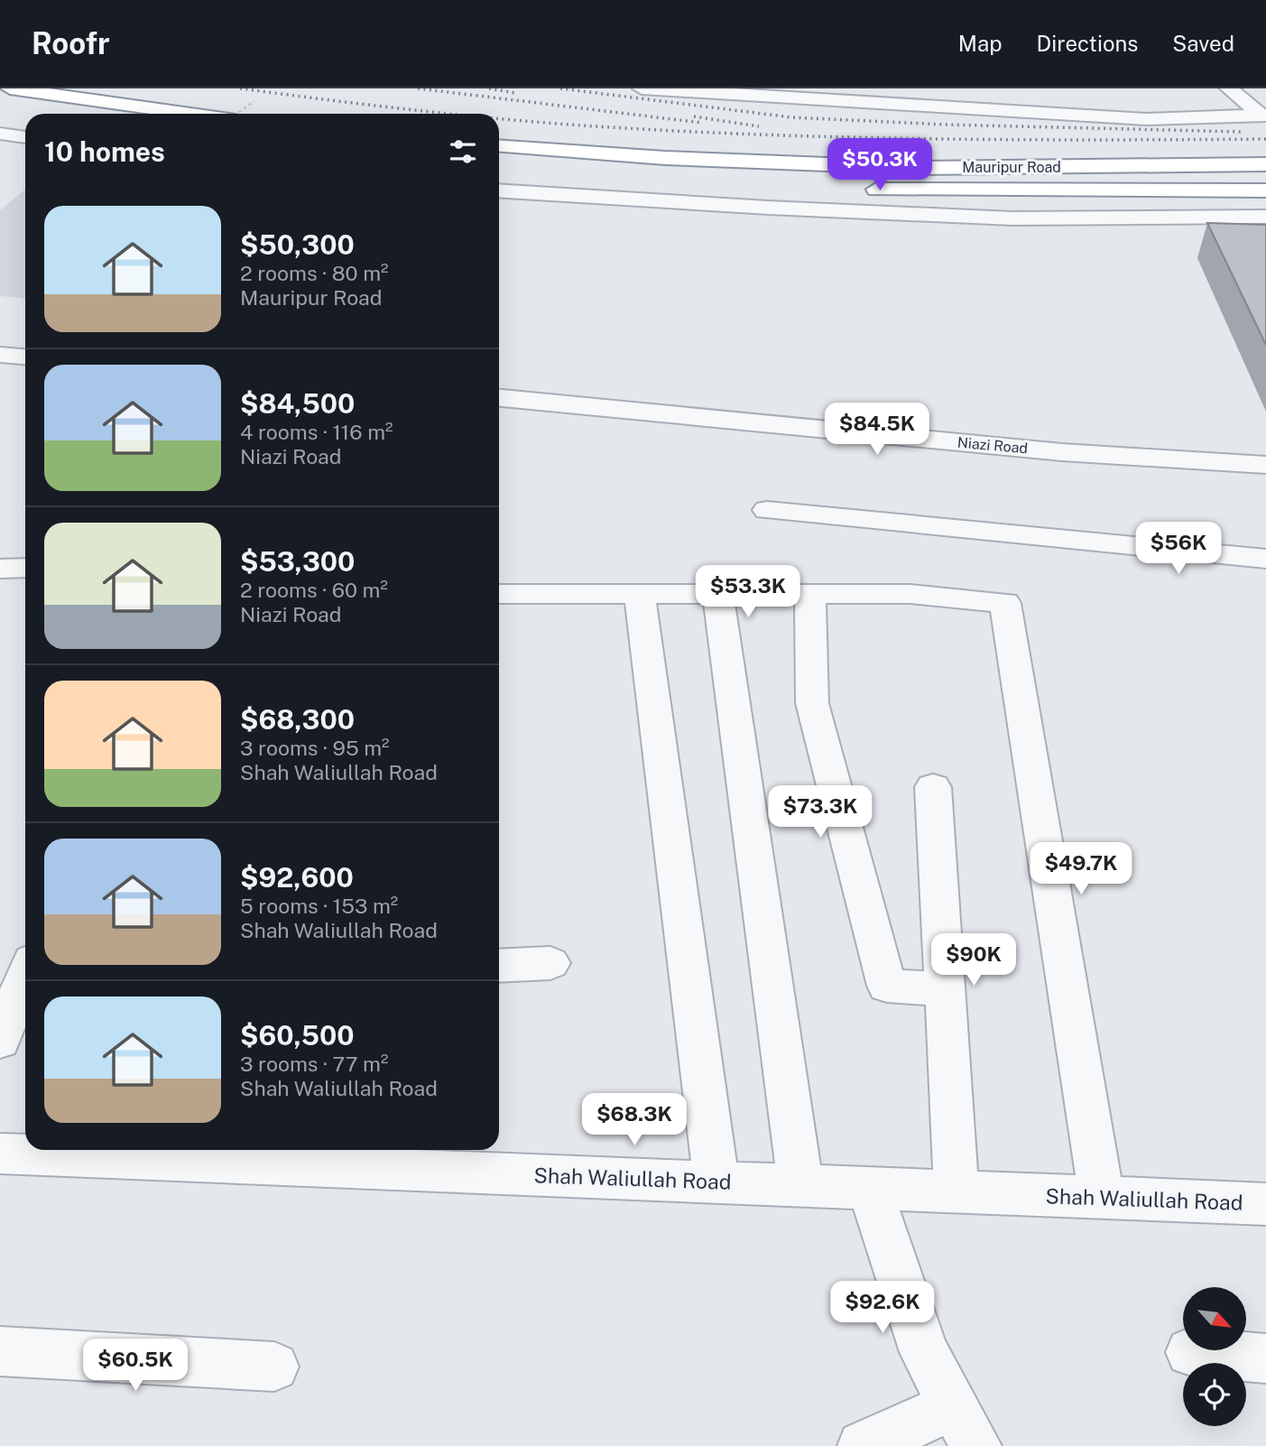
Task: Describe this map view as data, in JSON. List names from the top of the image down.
{
  "streets": {
    "highway": ["Mauripur Road"],
    "street": ["Niazi Road", "Shah Waliullah Road"]
  },
  "north": "bottom right",
  "page": {
    "header": "Roofr",
    "nav": ["Map", "Directions", "Saved"],
    "heading": "10 homes",
    "price": [
      "$50.3K",
      "$84.5K",
      "$56K",
      "$53.3K",
      "$73.3K",
      "$49.7K",
      "$90K",
      "$68.3K",
      "$92.6K",
      "$60.5K"
    ],
    "list": [
      {
        "name": "$50,300",
        "note": "2 rooms · 80 m² · Mauripur Road"
      },
      {
        "name": "$84,500",
        "note": "4 rooms · 116 m² · Niazi Road"
      },
      {
        "name": "$53,300",
        "note": "2 rooms · 60 m² · Niazi Road"
      },
      {
        "name": "$68,300",
        "note": "3 rooms · 95 m² · Shah Waliullah Road"
      },
      {
        "name": "$92,600",
        "note": "5 rooms · 153 m² · Shah Waliullah Road"
      },
      {
        "name": "$60,500",
        "note": "3 rooms · 77 m² · Shah Waliullah Road"
      }
    ]
  }
}
